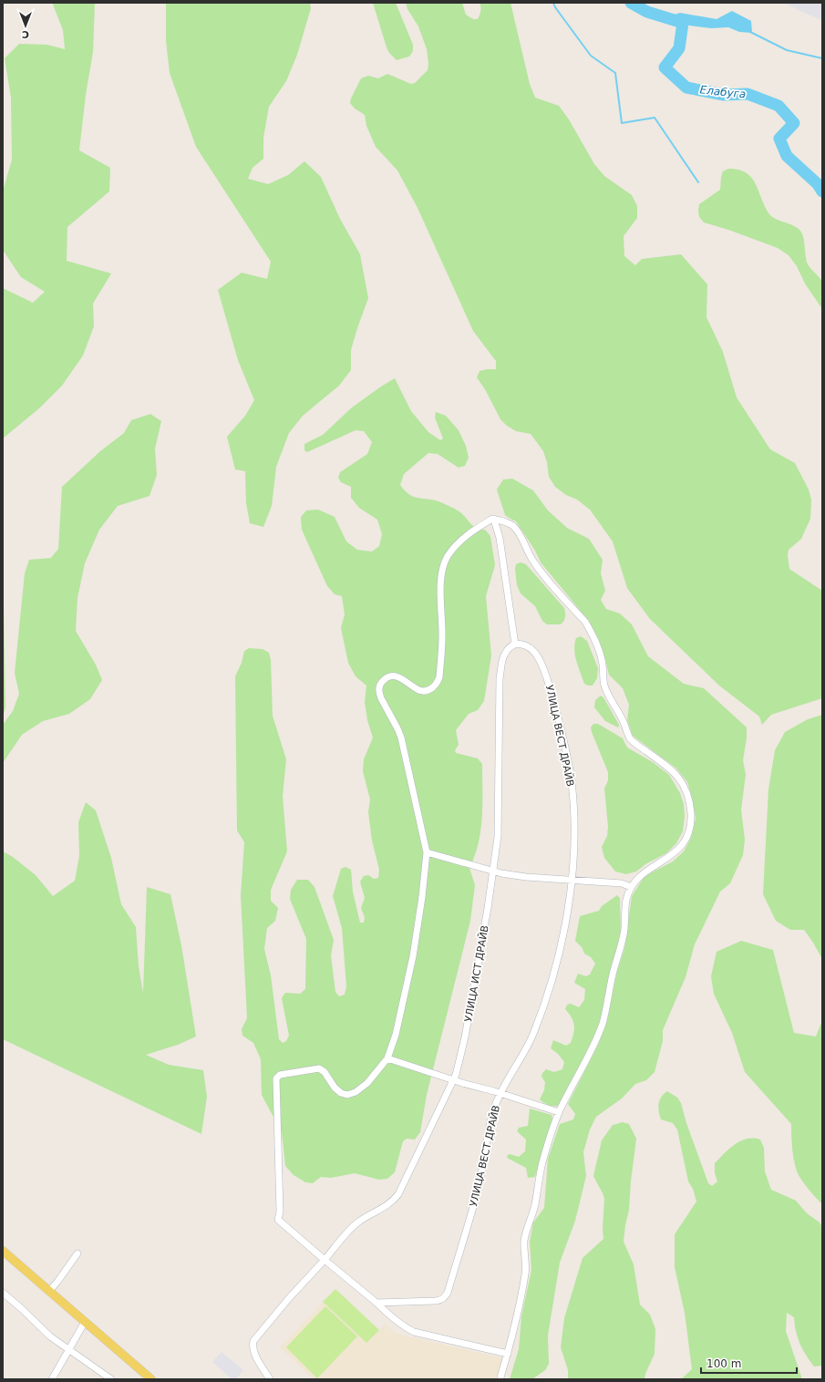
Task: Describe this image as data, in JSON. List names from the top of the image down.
{
  "streets": {
    "street": ["УЛИЦА ВЕСТ ДРАЙВ", "УЛИЦА ИСТ ДРАЙВ"]
  },
  "crossings": [
    ["УЛИЦА ВЕСТ ДРАЙВ", "УЛИЦА ИСТ ДРАЙВ"]
  ],
  "water": ["Елабуга"],
  "scale_bar": "100 m",
  "north": "bottom"
}
